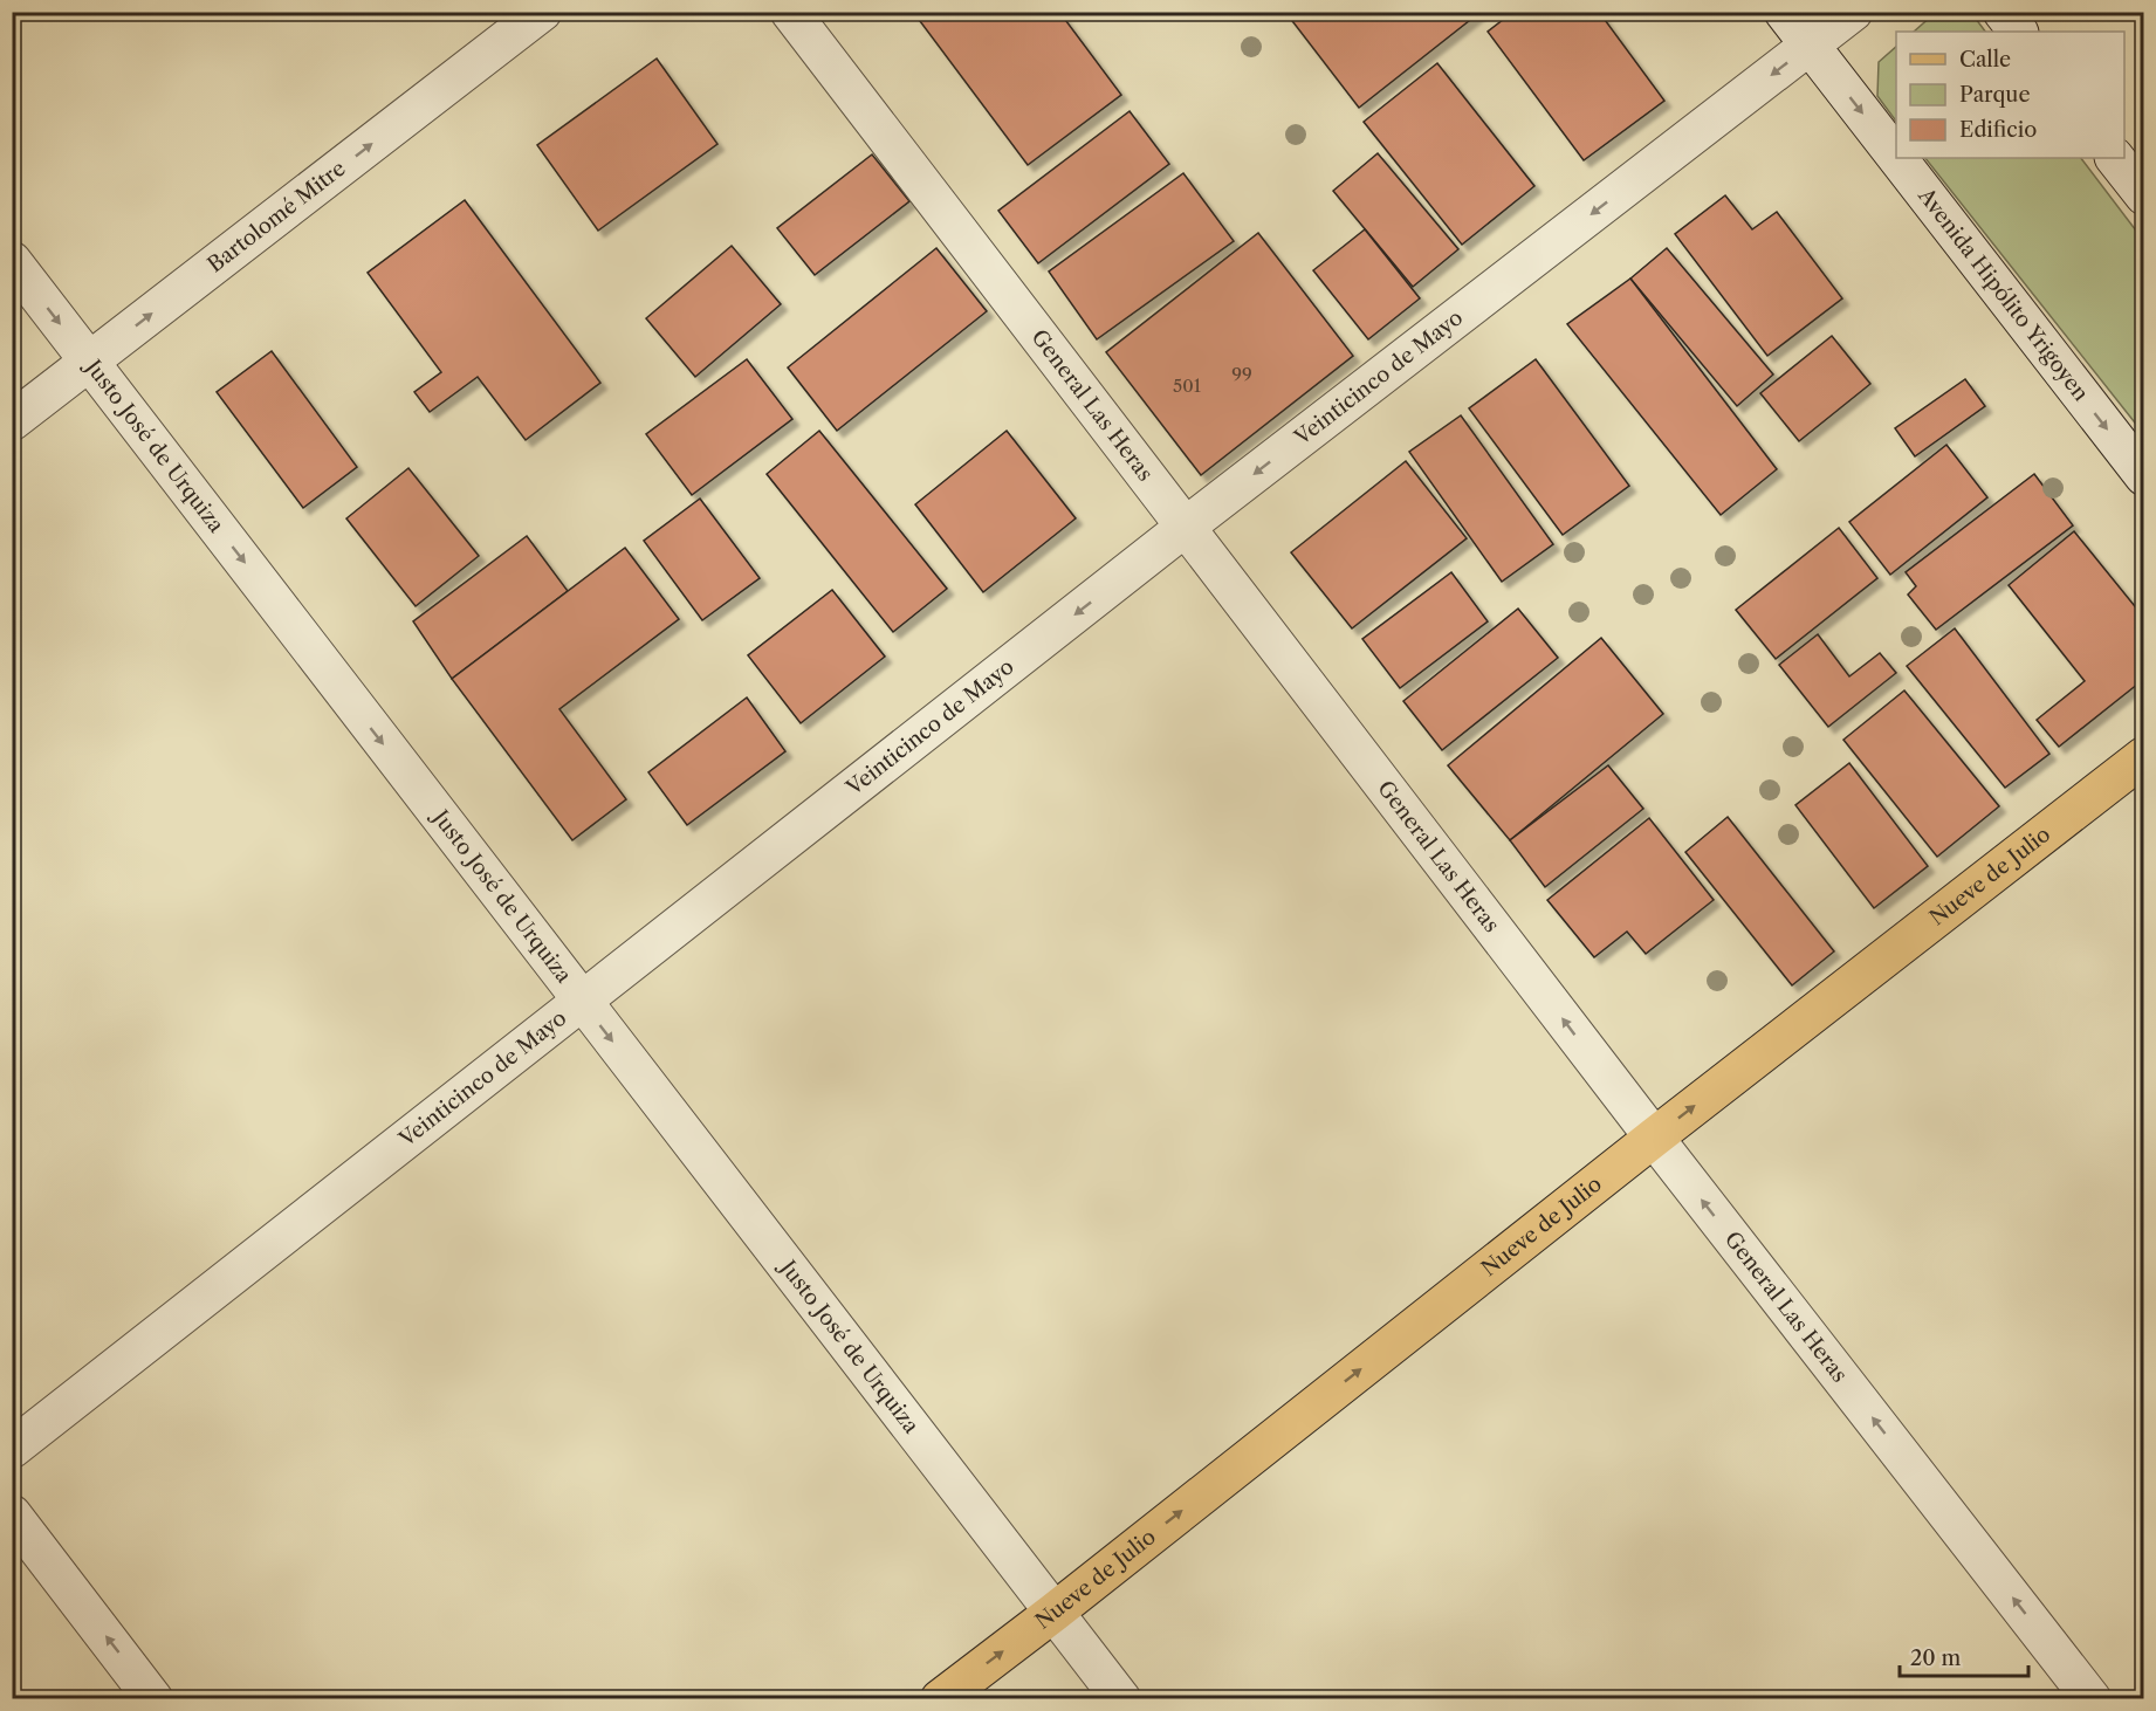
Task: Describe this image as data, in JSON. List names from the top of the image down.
{
  "streets": {
    "main road": ["Nueve de Julio"],
    "street": [
      "Bartolomé Mitre",
      "Avenida Hipólito Yrigoyen",
      "Veinticinco de Mayo",
      "General Las Heras",
      "Justo José de Urquiza"
    ]
  },
  "crossings": [
    ["Bartolomé Mitre", "Justo José de Urquiza"],
    ["Avenida Hipólito Yrigoyen", "Veinticinco de Mayo"],
    ["Veinticinco de Mayo", "General Las Heras"],
    ["Veinticinco de Mayo", "Justo José de Urquiza"],
    ["General Las Heras", "Nueve de Julio"],
    ["Justo José de Urquiza", "Nueve de Julio"]
  ],
  "one_way": [
    "Bartolomé Mitre",
    "Avenida Hipólito Yrigoyen",
    "Veinticinco de Mayo",
    "General Las Heras",
    "Justo José de Urquiza",
    "Nueve de Julio"
  ],
  "house_numbers": ["99", "501"],
  "legend": ["Calle", "Parque", "Edificio"],
  "scale_bar": "20 m"
}
